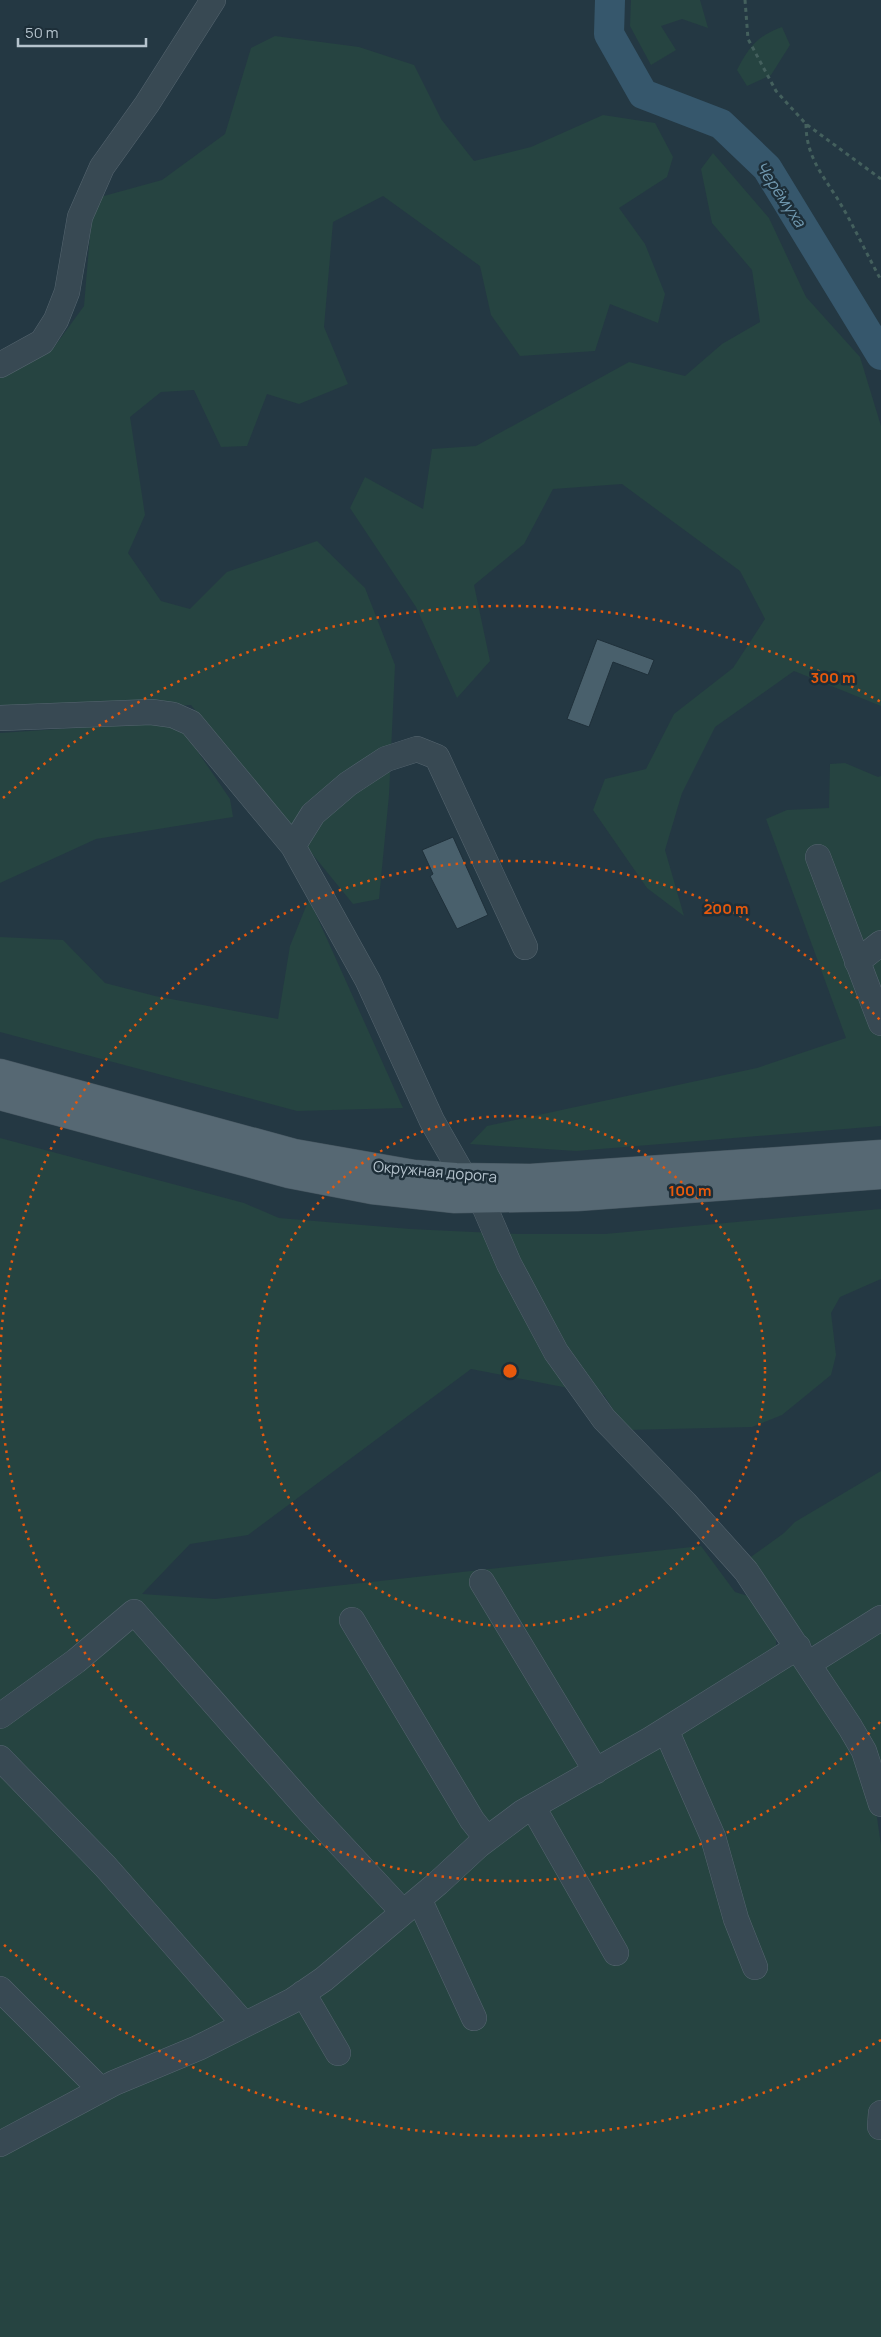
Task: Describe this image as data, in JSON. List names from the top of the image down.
{
  "streets": {
    "main road": ["Окружная дорога"]
  },
  "water": ["Черёмуха"],
  "scale_bar": "50 m",
  "rings": ["300 m", "200 m", "100 m"]
}
